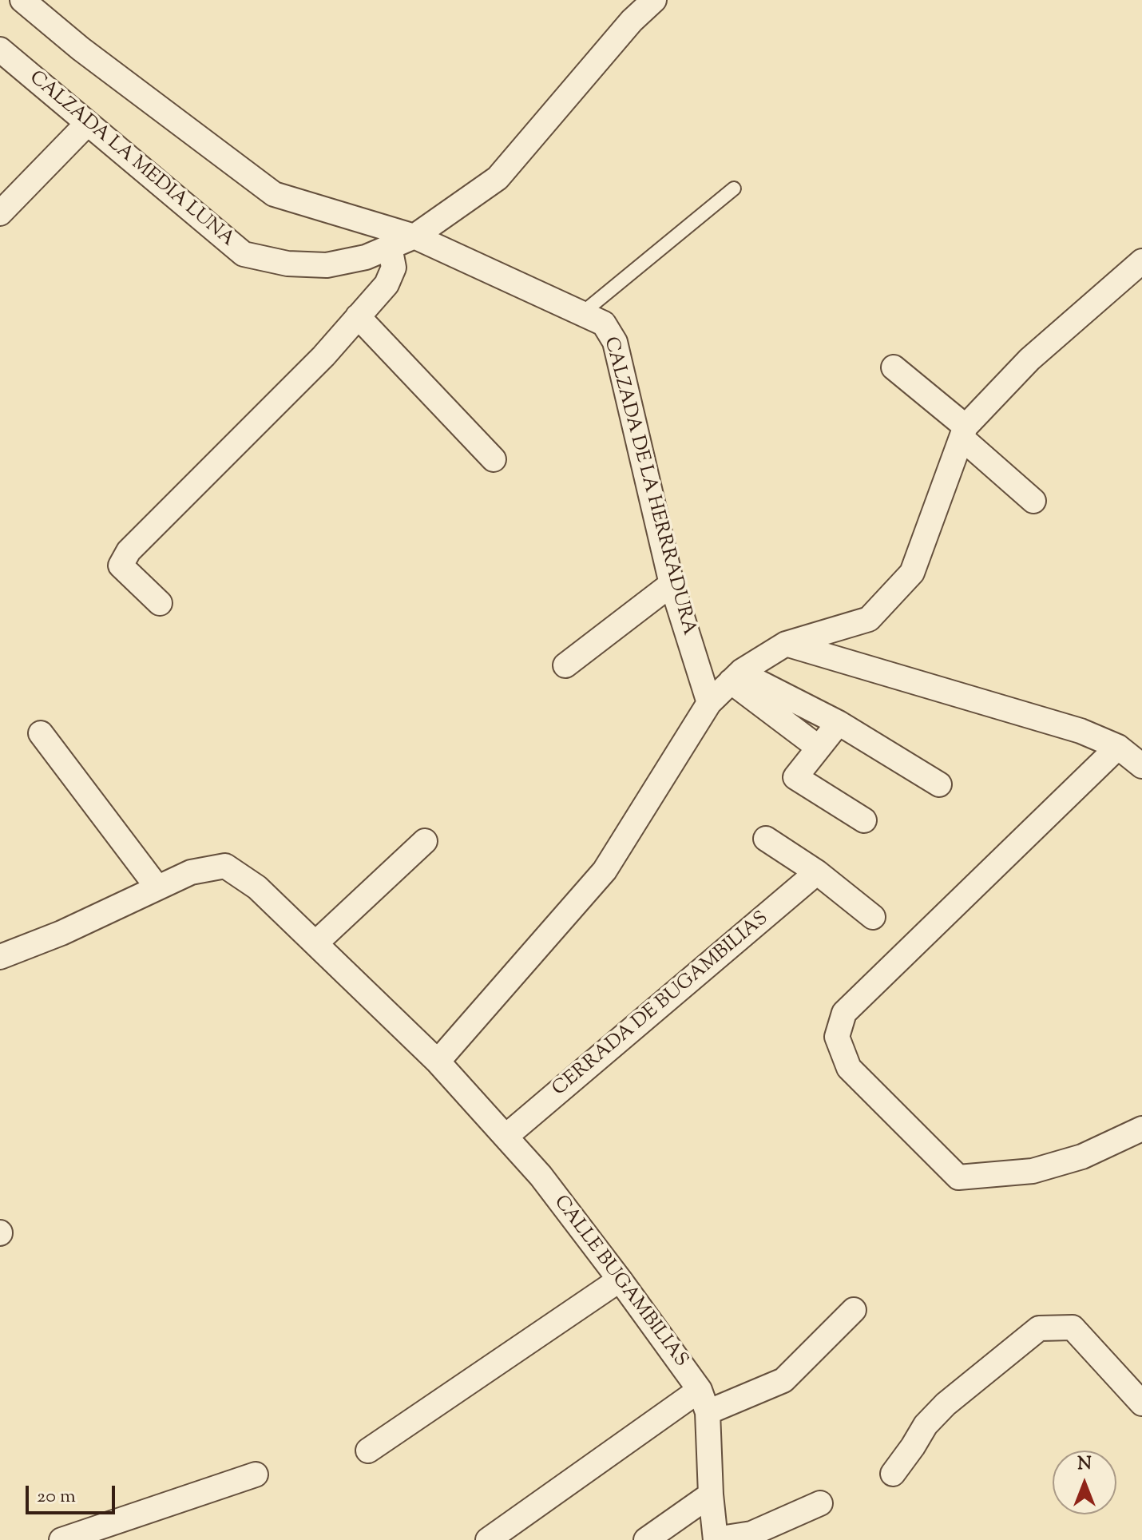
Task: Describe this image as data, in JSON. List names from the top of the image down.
{
  "streets": {
    "street": [
      "CALZADA LA MEDIA LUNA",
      "CALZADA DE LA HERRRADURA",
      "CERRADA DE BUGAMBILIAS",
      "CALLE BUGAMBILIAS"
    ]
  },
  "crossings": [
    ["CALZADA LA MEDIA LUNA", "CALZADA DE LA HERRRADURA"],
    ["CERRADA DE BUGAMBILIAS", "CALLE BUGAMBILIAS"]
  ],
  "scale_bar": "20 m",
  "north": "top"
}
